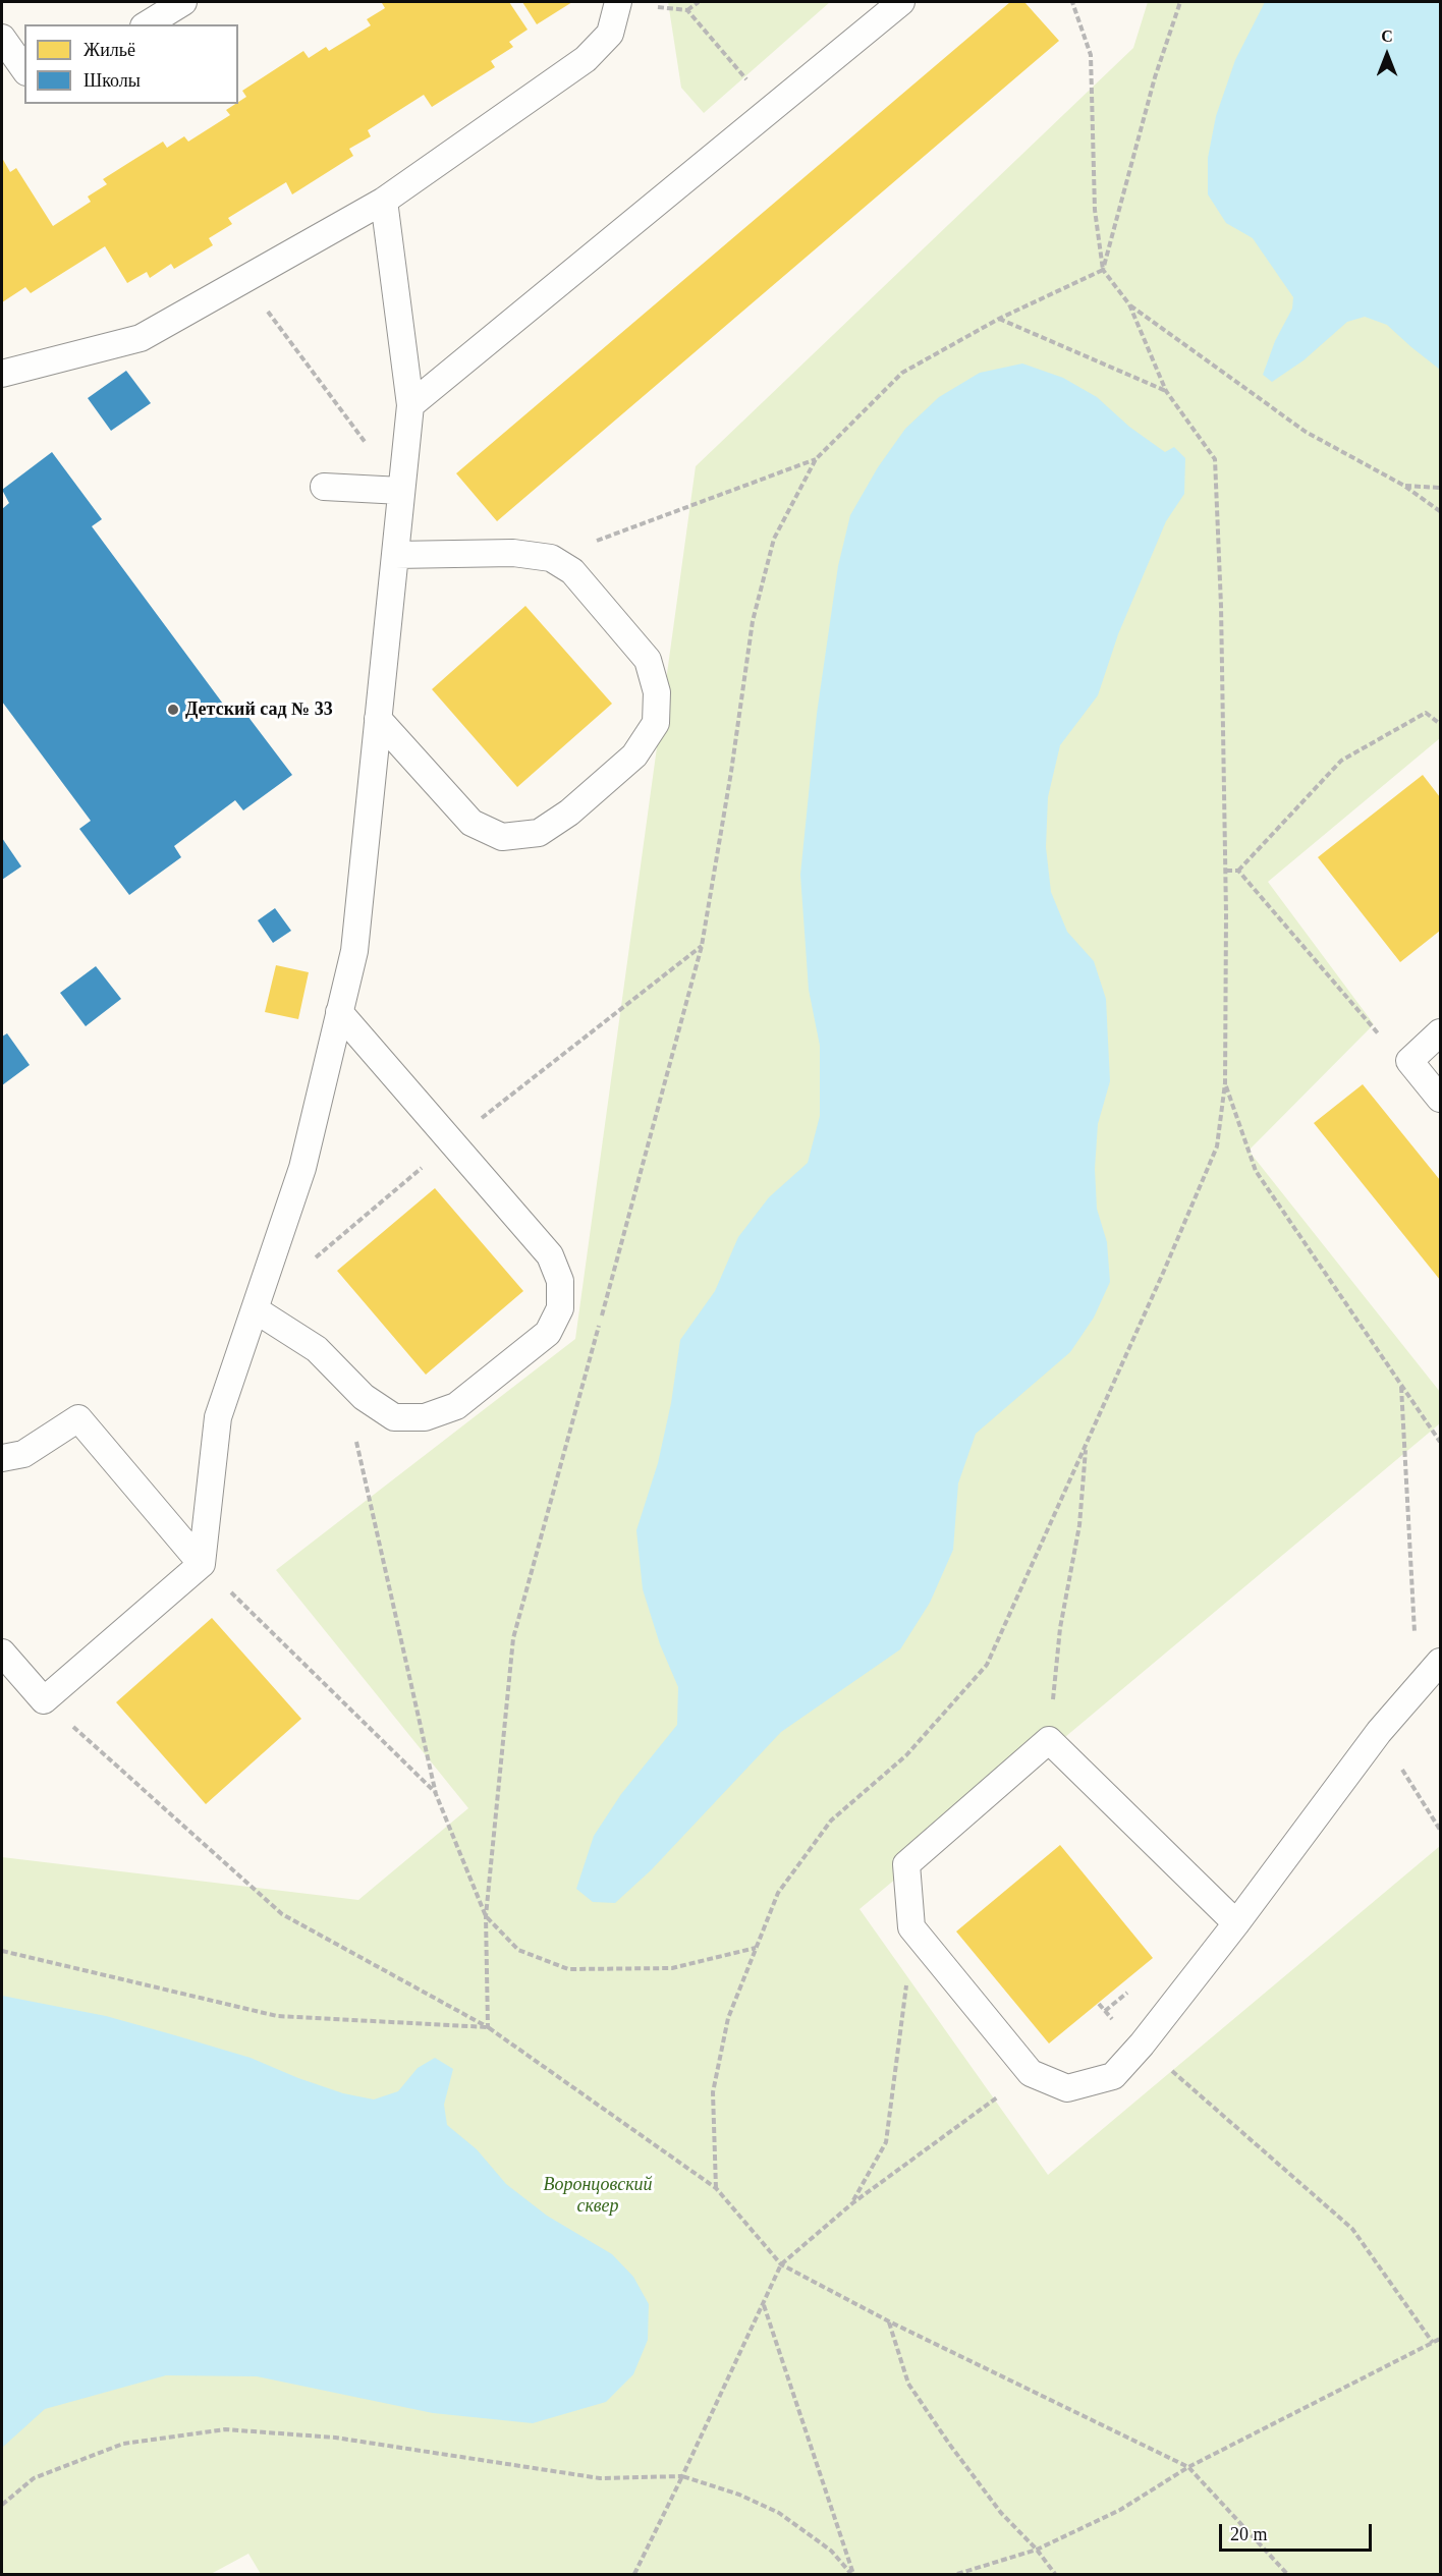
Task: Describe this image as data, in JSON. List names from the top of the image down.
{
  "parks": ["Воронцовский сквер"],
  "places": ["Детский сад № 33"],
  "legend": ["Жильё", "Школы"],
  "scale_bar": "20 m",
  "north": "top"
}
